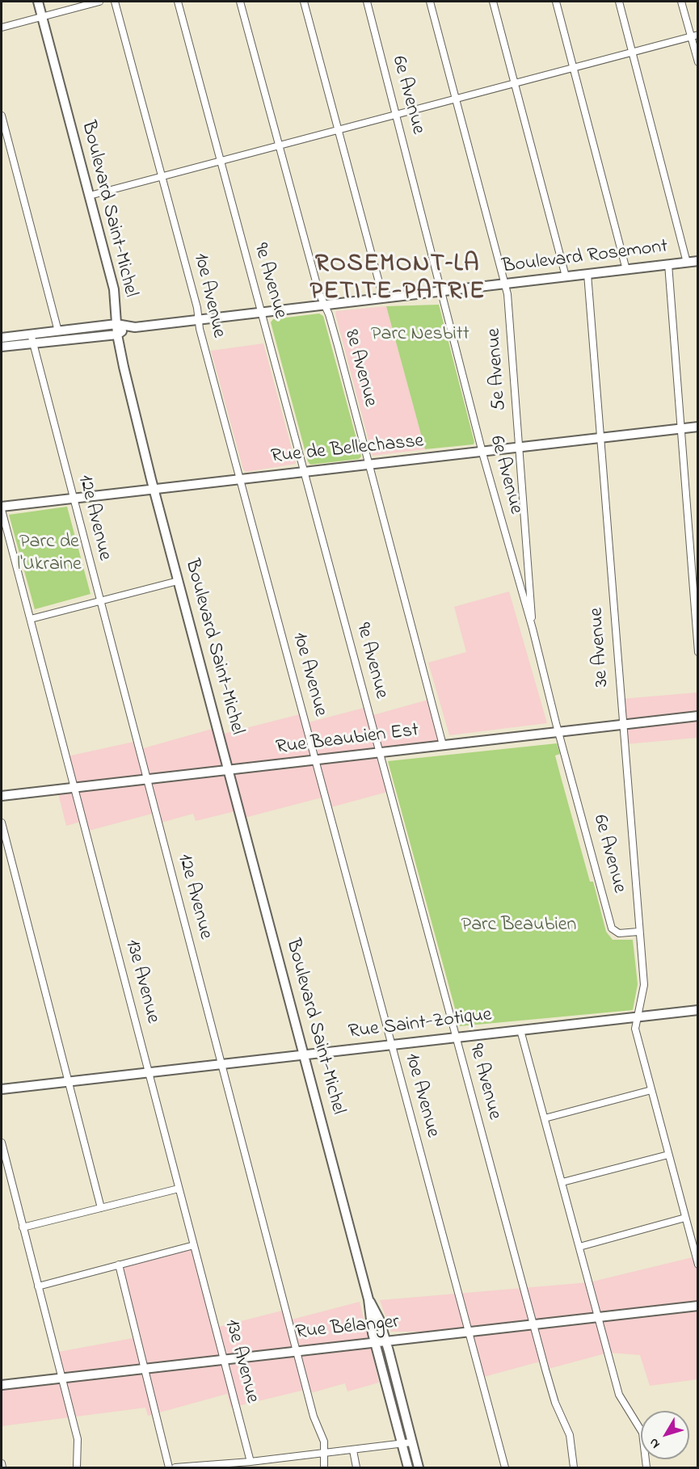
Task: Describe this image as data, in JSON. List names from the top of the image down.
{
  "streets": {
    "street": [
      "6e Avenue",
      "Boulevard Saint-Michel",
      "Boulevard Rosemont",
      "9e Avenue",
      "10e Avenue",
      "8e Avenue",
      "5e Avenue",
      "Rue de Bellechasse",
      "12e Avenue",
      "3e Avenue",
      "Rue Beaubien Est",
      "13e Avenue",
      "Rue Saint-Zotique",
      "Rue Bélanger"
    ]
  },
  "crossings": [
    ["6e Avenue", "Boulevard Rosemont"],
    ["6e Avenue", "5e Avenue"],
    ["6e Avenue", "Rue de Bellechasse"],
    ["6e Avenue", "3e Avenue"],
    ["6e Avenue", "Rue Beaubien Est"],
    ["Boulevard Saint-Michel", "Boulevard Rosemont"],
    ["Boulevard Saint-Michel", "Rue de Bellechasse"],
    ["Boulevard Saint-Michel", "Rue Beaubien Est"],
    ["Boulevard Saint-Michel", "Rue Saint-Zotique"],
    ["Boulevard Saint-Michel", "Rue Bélanger"],
    ["Boulevard Rosemont", "9e Avenue"],
    ["Boulevard Rosemont", "10e Avenue"],
    ["Boulevard Rosemont", "8e Avenue"],
    ["Boulevard Rosemont", "5e Avenue"],
    ["Boulevard Rosemont", "12e Avenue"],
    ["Boulevard Rosemont", "3e Avenue"],
    ["9e Avenue", "Rue de Bellechasse"],
    ["9e Avenue", "Rue Beaubien Est"],
    ["9e Avenue", "Rue Saint-Zotique"],
    ["9e Avenue", "Rue Bélanger"],
    ["10e Avenue", "Rue de Bellechasse"],
    ["10e Avenue", "Rue Beaubien Est"],
    ["10e Avenue", "Rue Saint-Zotique"],
    ["10e Avenue", "Rue Bélanger"],
    ["8e Avenue", "Rue de Bellechasse"],
    ["8e Avenue", "Rue Beaubien Est"],
    ["5e Avenue", "Rue de Bellechasse"],
    ["Rue de Bellechasse", "12e Avenue"],
    ["Rue de Bellechasse", "3e Avenue"],
    ["12e Avenue", "Rue Beaubien Est"],
    ["12e Avenue", "Rue Saint-Zotique"],
    ["12e Avenue", "Rue Bélanger"],
    ["3e Avenue", "Rue Beaubien Est"],
    ["3e Avenue", "Rue Saint-Zotique"],
    ["Rue Beaubien Est", "13e Avenue"],
    ["13e Avenue", "Rue Saint-Zotique"],
    ["13e Avenue", "Rue Bélanger"]
  ],
  "districts": ["ROSEMONT–LA PETITE-PATRIE"],
  "parks": ["Parc Nesbitt", "Parc de l'Ukraine", "Parc Beaubien"],
  "north": "bottom left"
}
